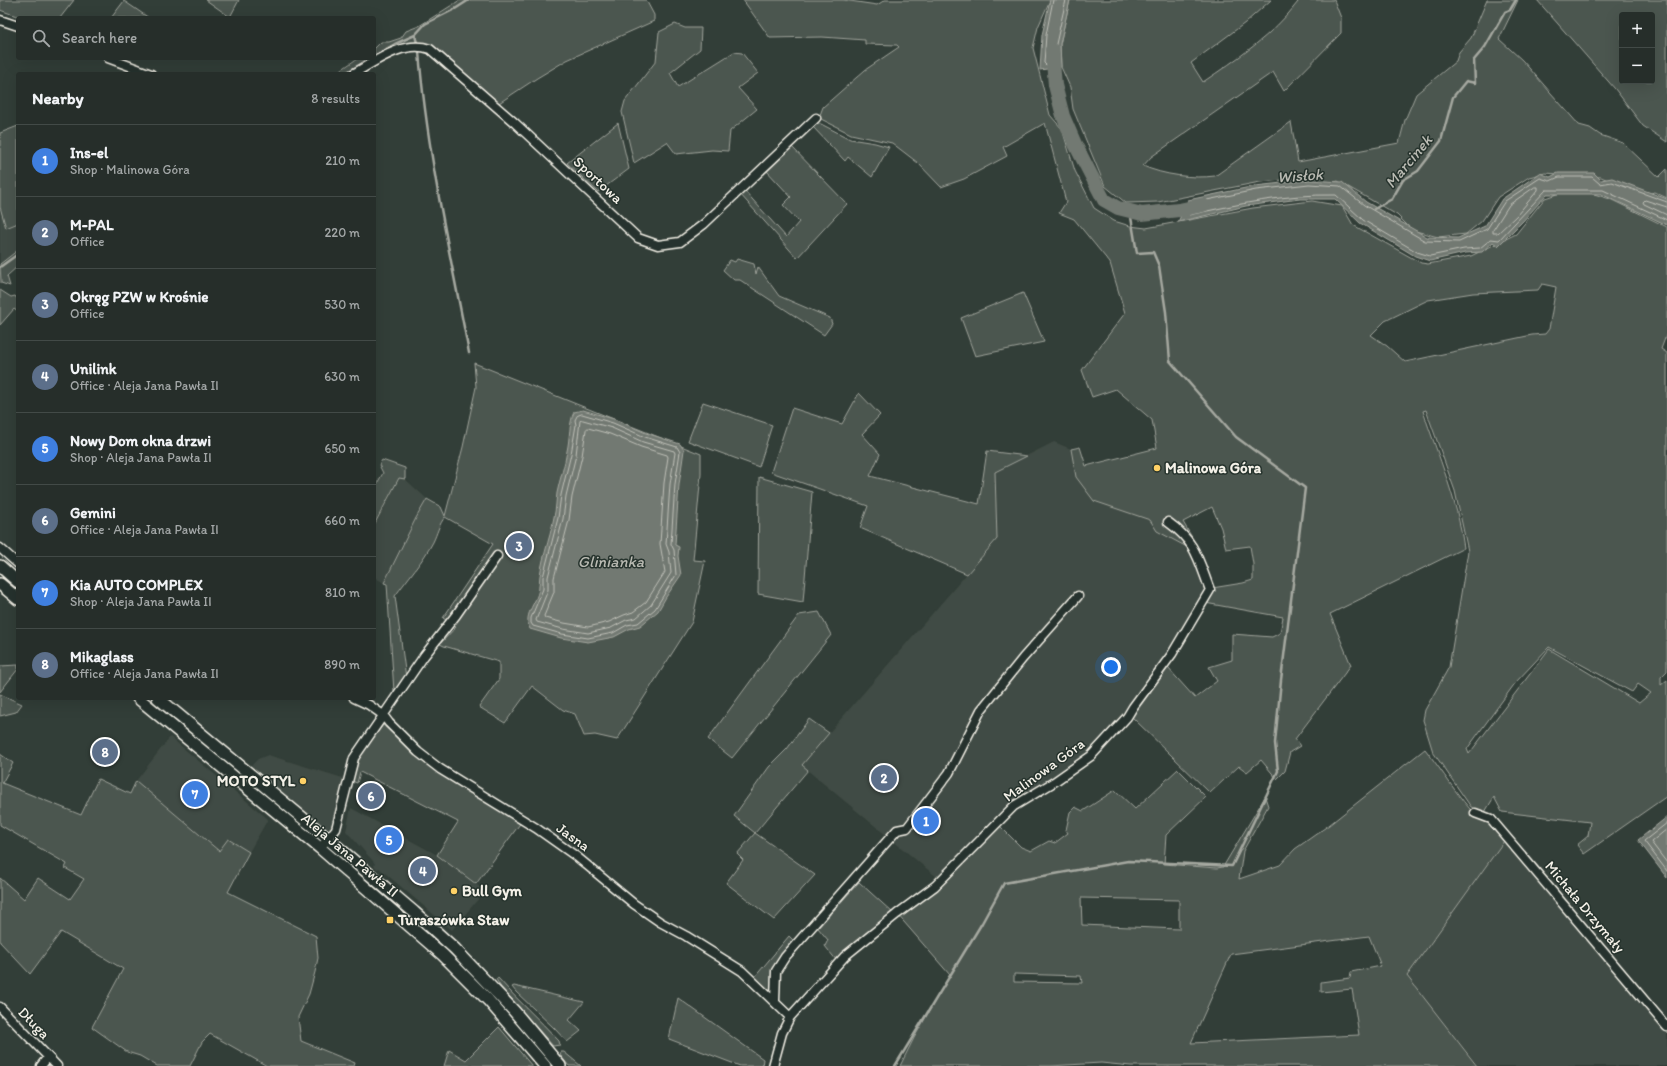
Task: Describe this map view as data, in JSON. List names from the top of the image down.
{
  "streets": {
    "main road": ["Aleja Jana Pawła II"],
    "street": [
      "Sportowa",
      "Malinowa Góra",
      "Jasna",
      "Michała Drzymały",
      "Długa"
    ]
  },
  "crossings": [
    ["Malinowa Góra", "Jasna"]
  ],
  "water": ["Marcinek", "Wisłok", "Glinianka"],
  "places": {
    "other": ["Malinowa Góra", "MOTO STYL", "Bull Gym"],
    "transit": ["Turaszówka Staw"]
  },
  "page": {
    "map_buttons": ["+", "−"],
    "search": "Search here",
    "heading": ["Nearby", "8 results"],
    "list": [
      {
        "mark": "1",
        "name": "Ins-el",
        "note": "Shop · Malinowa Góra",
        "value": "210 m"
      },
      {
        "mark": "2",
        "name": "M-PAL",
        "note": "Office",
        "value": "220 m"
      },
      {
        "mark": "3",
        "name": "Okręg PZW w Krośnie",
        "note": "Office",
        "value": "530 m"
      },
      {
        "mark": "4",
        "name": "Unilink",
        "note": "Office · Aleja Jana Pawła II",
        "value": "630 m"
      },
      {
        "mark": "5",
        "name": "Nowy Dom okna drzwi",
        "note": "Shop · Aleja Jana Pawła II",
        "value": "650 m"
      },
      {
        "mark": "6",
        "name": "Gemini",
        "note": "Office · Aleja Jana Pawła II",
        "value": "660 m"
      },
      {
        "mark": "7",
        "name": "Kia AUTO COMPLEX",
        "note": "Shop · Aleja Jana Pawła II",
        "value": "810 m"
      },
      {
        "mark": "8",
        "name": "Mikaglass",
        "note": "Office · Aleja Jana Pawła II",
        "value": "890 m"
      }
    ],
    "pins": [
      "3",
      "8",
      "2",
      "7",
      "6",
      "1",
      "5",
      "4"
    ]
  }
}
